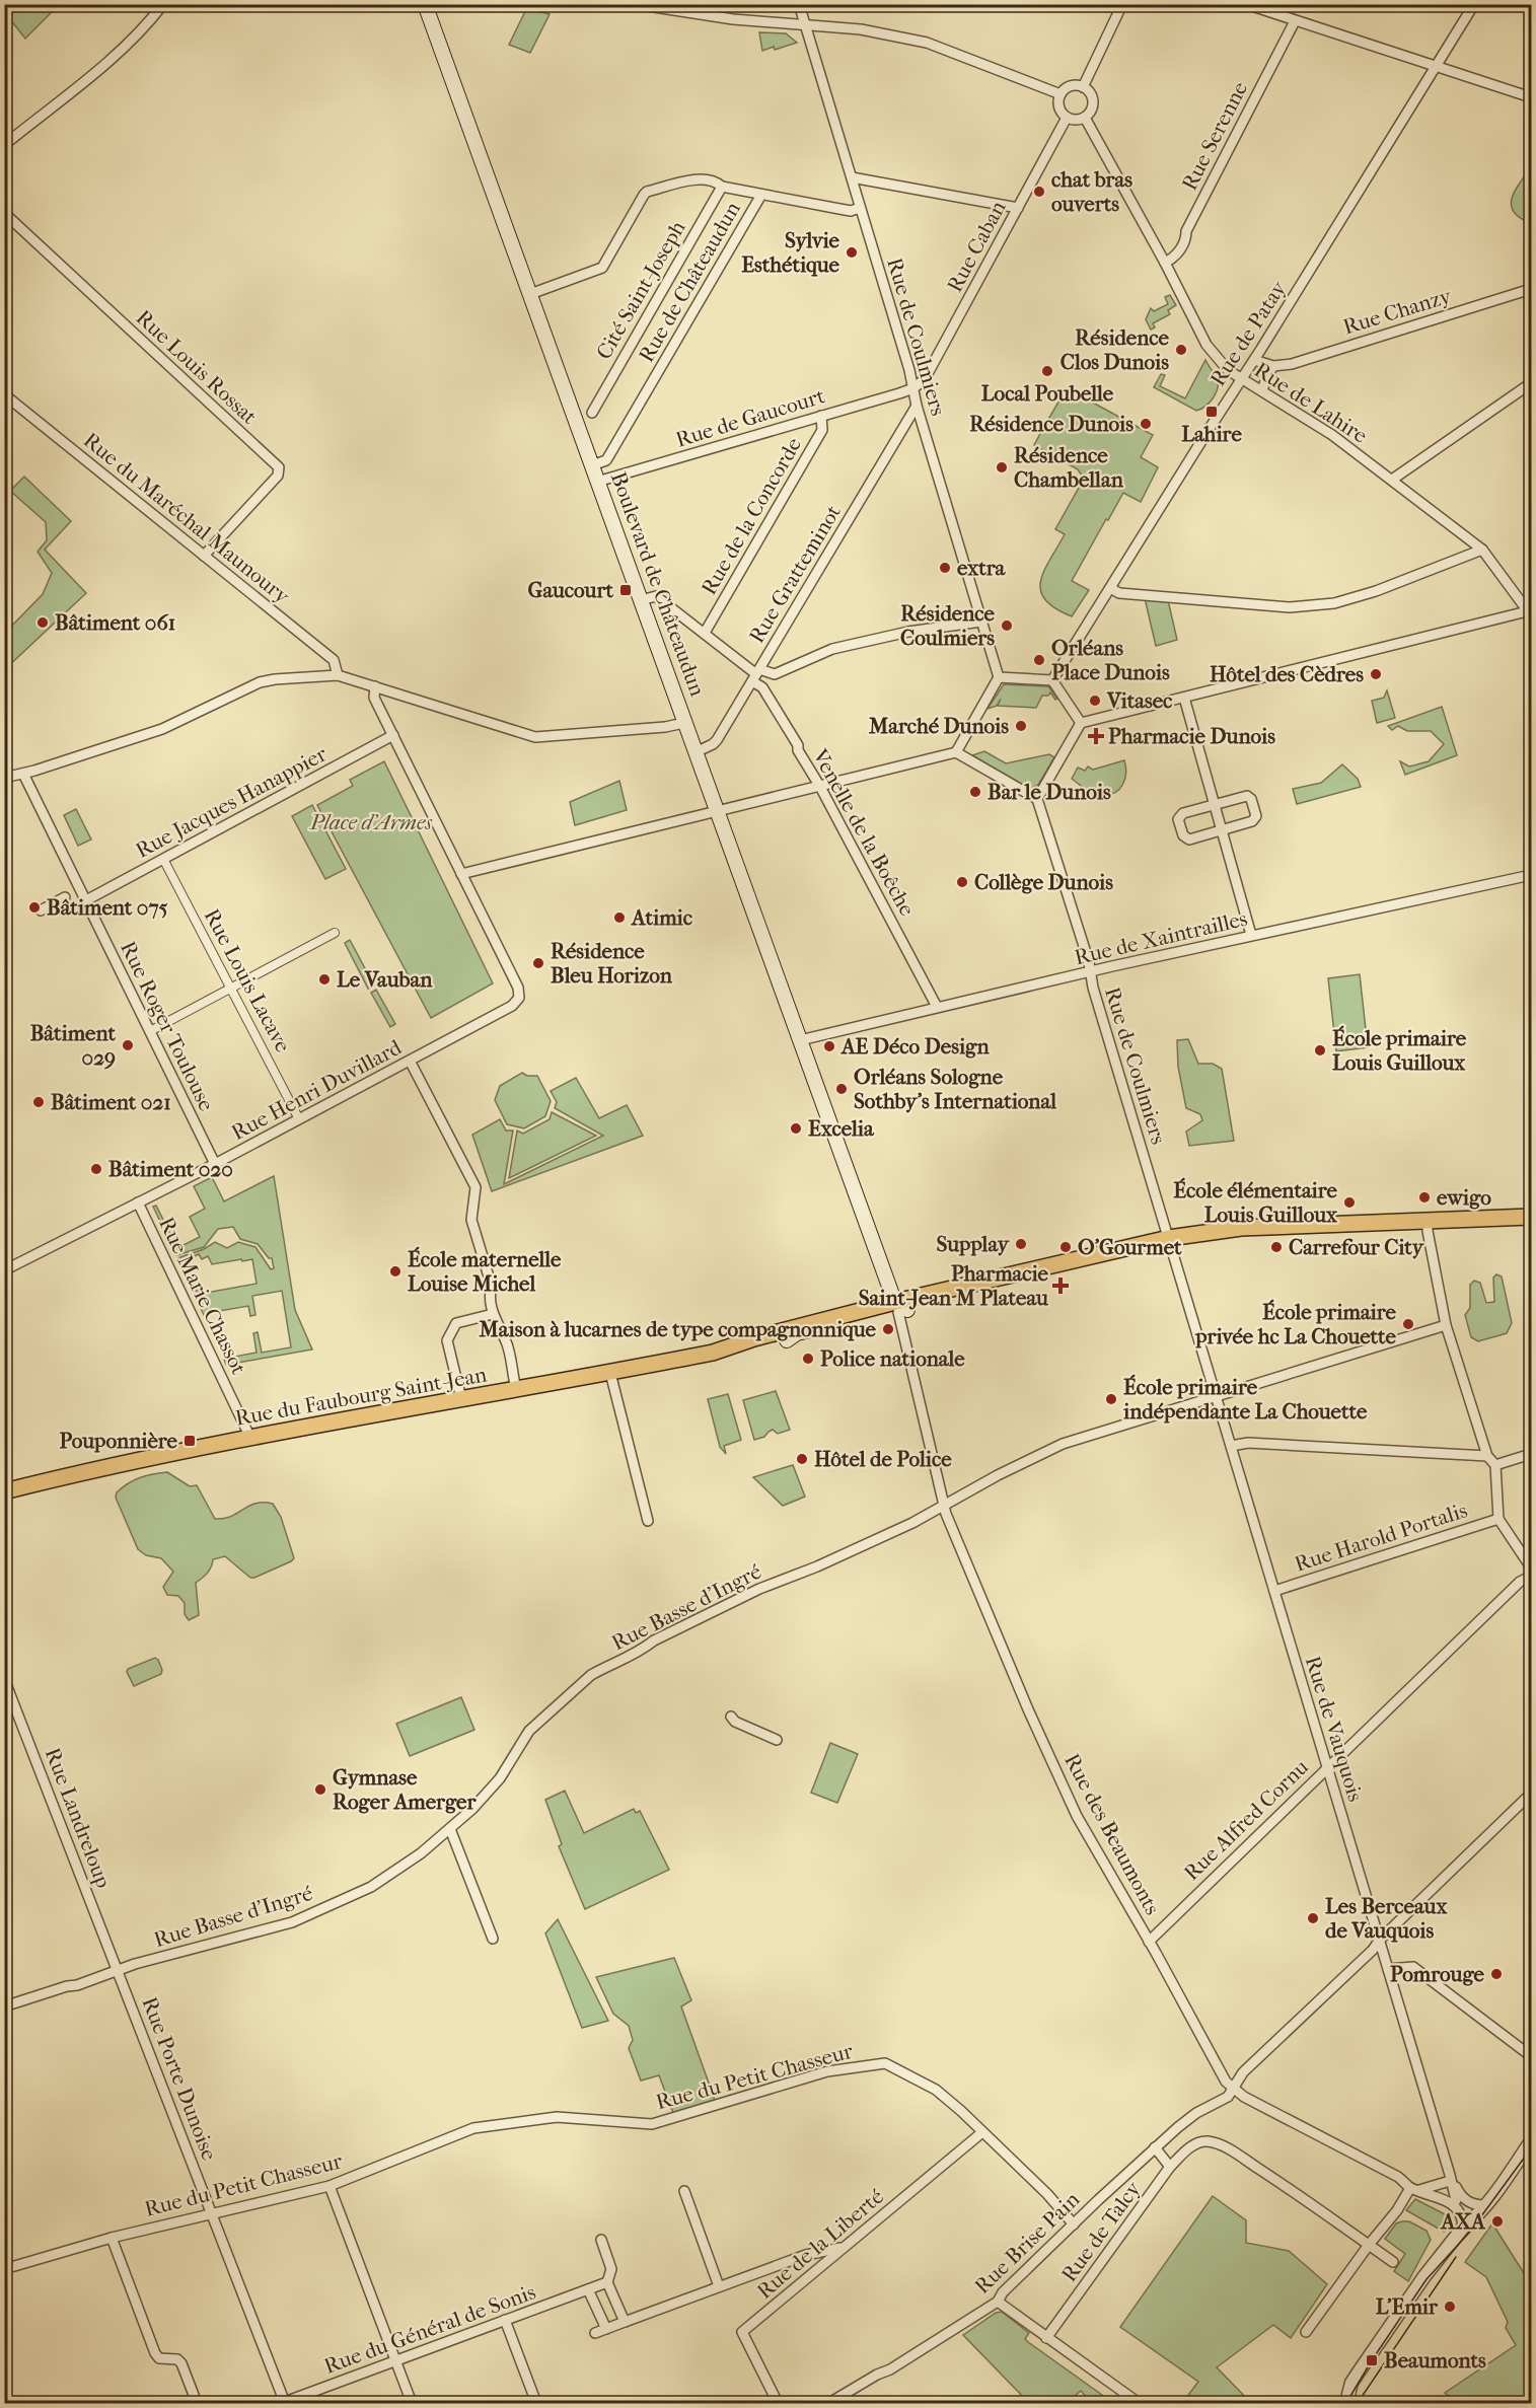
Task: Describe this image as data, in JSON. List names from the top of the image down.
{
  "streets": {
    "main road": ["Boulevard de Châteaudun", "Rue du Faubourg Saint-Jean"],
    "street": [
      "Rue Serenne",
      "Rue Caban",
      "Rue de Châteaudun",
      "Cité Saint-Joseph",
      "Rue Chanzy",
      "Rue de Patay",
      "Rue de Coulmiers",
      "Rue Louis Rossat",
      "Rue de Lahire",
      "Rue de Gaucourt",
      "Rue de la Concorde",
      "Rue du Maréchal Maunoury",
      "Rue Gratteminot",
      "Rue Jacques Hanappier",
      "Venelle de la Boêche",
      "Rue de Xaintrailles",
      "Rue Louis Lacave",
      "Rue Roger Toulouse",
      "Rue Henri Duvillard",
      "Rue Marie Chassot",
      "Rue Harold Portalis",
      "Rue Basse d'Ingré",
      "Rue de Vauquois",
      "Rue Landreloup",
      "Rue Alfred Cornu",
      "Rue des Beaumonts",
      "Rue du Petit Chasseur",
      "Rue Porte Dunoise",
      "Rue de Talcy",
      "Rue Brise Pain",
      "Rue de la Liberté",
      "Rue du Général de Sonis"
    ]
  },
  "crossings": [
    ["Rue Serenne", "Rue de Lahire"],
    ["Rue Caban", "Rue de Coulmiers"],
    ["Rue Caban", "Rue de Lahire"],
    ["Rue Caban", "Rue de Gaucourt"],
    ["Rue de Châteaudun", "Rue de Coulmiers"],
    ["Rue de Châteaudun", "Boulevard de Châteaudun"],
    ["Rue de Patay", "Rue de Lahire"],
    ["Rue de Coulmiers", "Rue de Gaucourt"],
    ["Rue de Coulmiers", "Rue Gratteminot"],
    ["Rue de Coulmiers", "Rue de Xaintrailles"],
    ["Rue de Coulmiers", "Rue du Faubourg Saint-Jean"],
    ["Rue de Coulmiers", "Rue de Vauquois"],
    ["Rue Louis Rossat", "Rue du Maréchal Maunoury"],
    ["Rue de Gaucourt", "Rue de la Concorde"],
    ["Rue de Gaucourt", "Boulevard de Châteaudun"],
    ["Rue de la Concorde", "Venelle de la Boêche"],
    ["Rue Gratteminot", "Boulevard de Châteaudun"],
    ["Rue Gratteminot", "Venelle de la Boêche"],
    ["Boulevard de Châteaudun", "Venelle de la Boêche"],
    ["Boulevard de Châteaudun", "Rue de Xaintrailles"],
    ["Boulevard de Châteaudun", "Rue du Faubourg Saint-Jean"],
    ["Boulevard de Châteaudun", "Rue des Beaumonts"],
    ["Rue Jacques Hanappier", "Rue Louis Lacave"],
    ["Rue Jacques Hanappier", "Rue Roger Toulouse"],
    ["Venelle de la Boêche", "Rue de Xaintrailles"],
    ["Rue Louis Lacave", "Rue Henri Duvillard"],
    ["Rue Roger Toulouse", "Rue Henri Duvillard"],
    ["Rue Henri Duvillard", "Rue Marie Chassot"],
    ["Rue Marie Chassot", "Rue du Faubourg Saint-Jean"],
    ["Rue du Faubourg Saint-Jean", "Rue de Vauquois"],
    ["Rue du Faubourg Saint-Jean", "Rue des Beaumonts"],
    ["Rue Harold Portalis", "Rue de Vauquois"],
    ["Rue Basse d'Ingré", "Rue de Vauquois"],
    ["Rue Basse d'Ingré", "Rue Landreloup"],
    ["Rue Basse d'Ingré", "Rue des Beaumonts"],
    ["Rue Basse d'Ingré", "Rue Porte Dunoise"],
    ["Rue de Vauquois", "Rue Alfred Cornu"],
    ["Rue de Vauquois", "Rue des Beaumonts"],
    ["Rue de Vauquois", "Rue Brise Pain"],
    ["Rue Landreloup", "Rue Porte Dunoise"],
    ["Rue Alfred Cornu", "Rue des Beaumonts"],
    ["Rue des Beaumonts", "Rue Brise Pain"],
    ["Rue du Petit Chasseur", "Rue Porte Dunoise"],
    ["Rue du Petit Chasseur", "Rue Brise Pain"],
    ["Rue du Petit Chasseur", "Rue de la Liberté"],
    ["Rue Porte Dunoise", "Rue du Général de Sonis"]
  ],
  "parks": ["Place d'Armes"],
  "places": {
    "other": [
      "chat bras ouverts",
      "Sylvie Esthétique",
      "Résidence Clos Dunois",
      "Local Poubelle",
      "Résidence Dunois",
      "Résidence Chambellan",
      "extra",
      "Bâtiment 061",
      "Résidence Coulmiers",
      "Orléans Place Dunois",
      "Hôtel des Cèdres",
      "Vitasec",
      "Marché Dunois",
      "Bar le Dunois",
      "Collège Dunois",
      "Bâtiment 075",
      "Atimic",
      "Résidence Bleu Horizon",
      "Le Vauban",
      "Bâtiment 029",
      "AE Déco Design",
      "École primaire Louis Guilloux",
      "Orléans Sologne Sothby's International",
      "Bâtiment 021",
      "Excelia",
      "Bâtiment 020",
      "ewigo",
      "École élémentaire Louis Guilloux",
      "Supplay",
      "O’Gourmet",
      "Carrefour City",
      "École maternelle Louise Michel",
      "École primaire privée hc La Chouette",
      "Maison à lucarnes de type compagnonnique",
      "Police nationale",
      "École primaire indépendante La Chouette",
      "Hôtel de Police",
      "Gymnase Roger Amerger",
      "Les Berceaux de Vauquois",
      "Pomrouge",
      "AXA",
      "L'Emir"
    ],
    "transit": [
      "Lahire",
      "Gaucourt",
      "Pouponnière",
      "Beaumonts"
    ],
    "health": ["Pharmacie Dunois", "Pharmacie Saint-Jean M Plateau"]
  }
}
